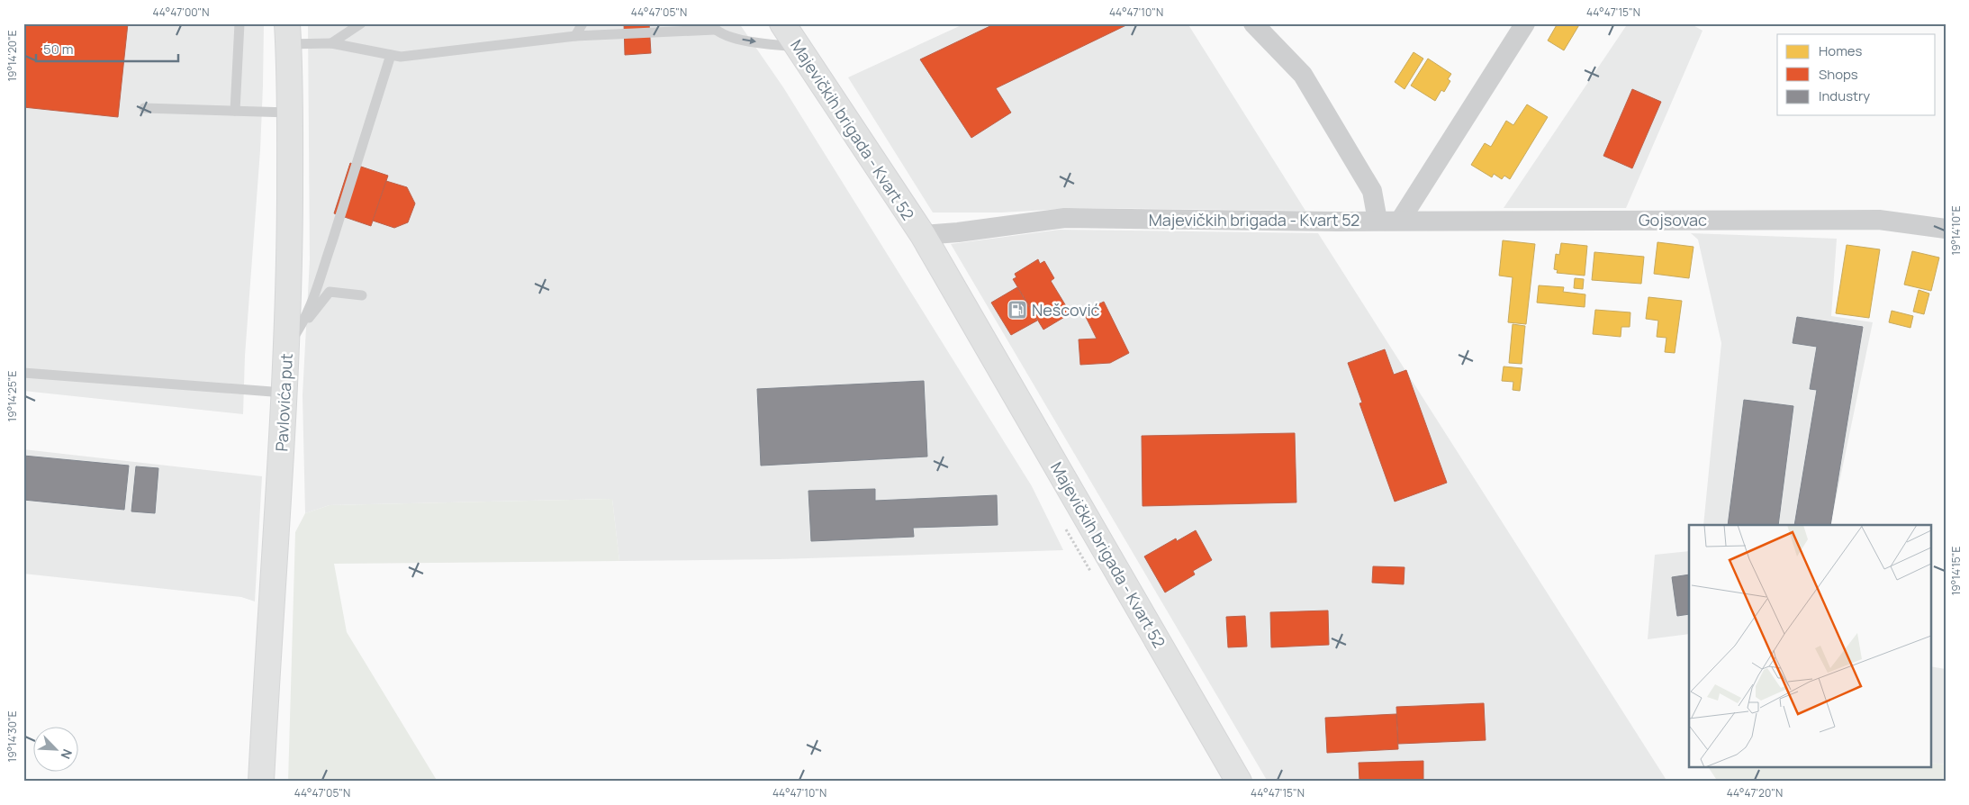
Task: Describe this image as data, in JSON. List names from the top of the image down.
{
  "streets": {
    "main road": ["Majevičkih brigada - Kvart 52", "Pavlovića put"],
    "street": ["Gojsovac"]
  },
  "crossings": [
    ["Majevičkih brigada - Kvart 52", "Gojsovac"]
  ],
  "places": {
    "fuel station": ["Nešcović"]
  },
  "legend": ["Homes", "Shops", "Industry"],
  "scale_bar": "50 m",
  "north": "bottom right",
  "coordinates": [
    "44°47'00\"N",
    "44°47'05\"N",
    "44°47'10\"N",
    "44°47'15\"N",
    "19°14'20\"E",
    "19°14'10\"E",
    "19°14'25\"E",
    "19°14'15\"E",
    "19°14'30\"E",
    "44°47'20\"N"
  ]
}
